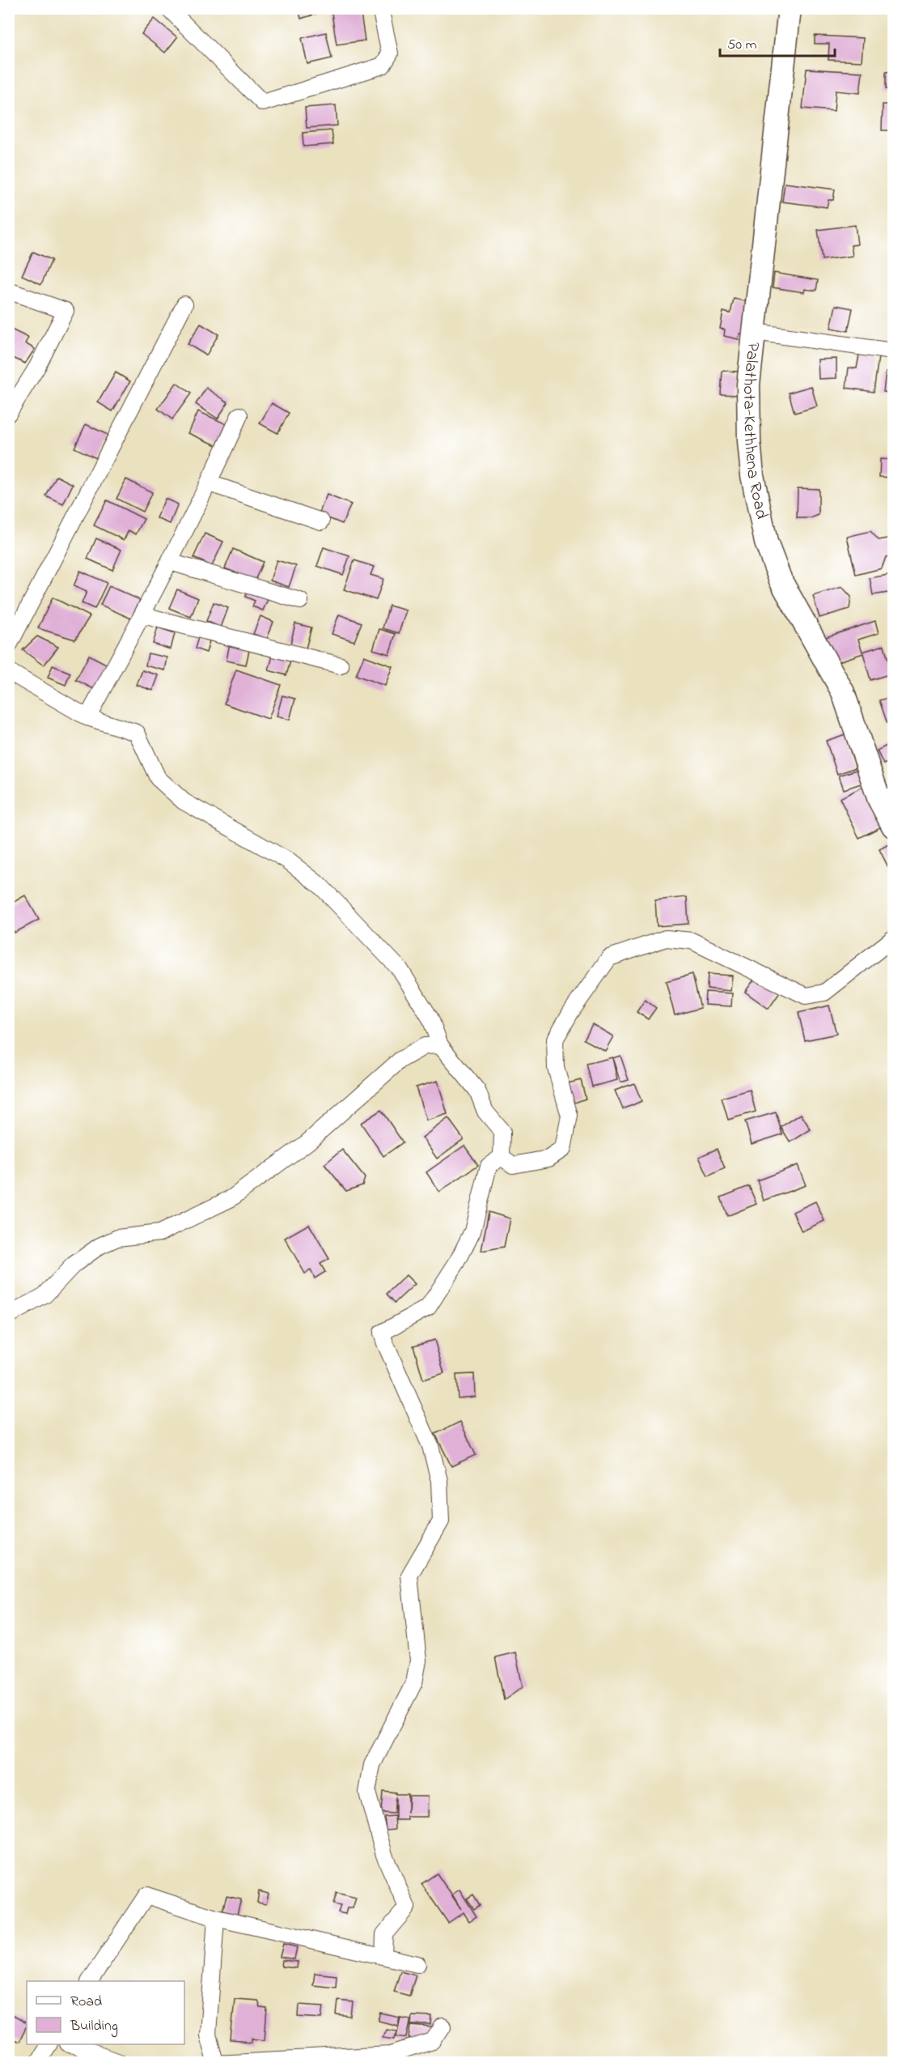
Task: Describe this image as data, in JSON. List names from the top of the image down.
{
  "streets": {
    "street": ["Palathota-Kethhena Road"]
  },
  "legend": ["Road", "Building"],
  "scale_bar": "50 m"
}
